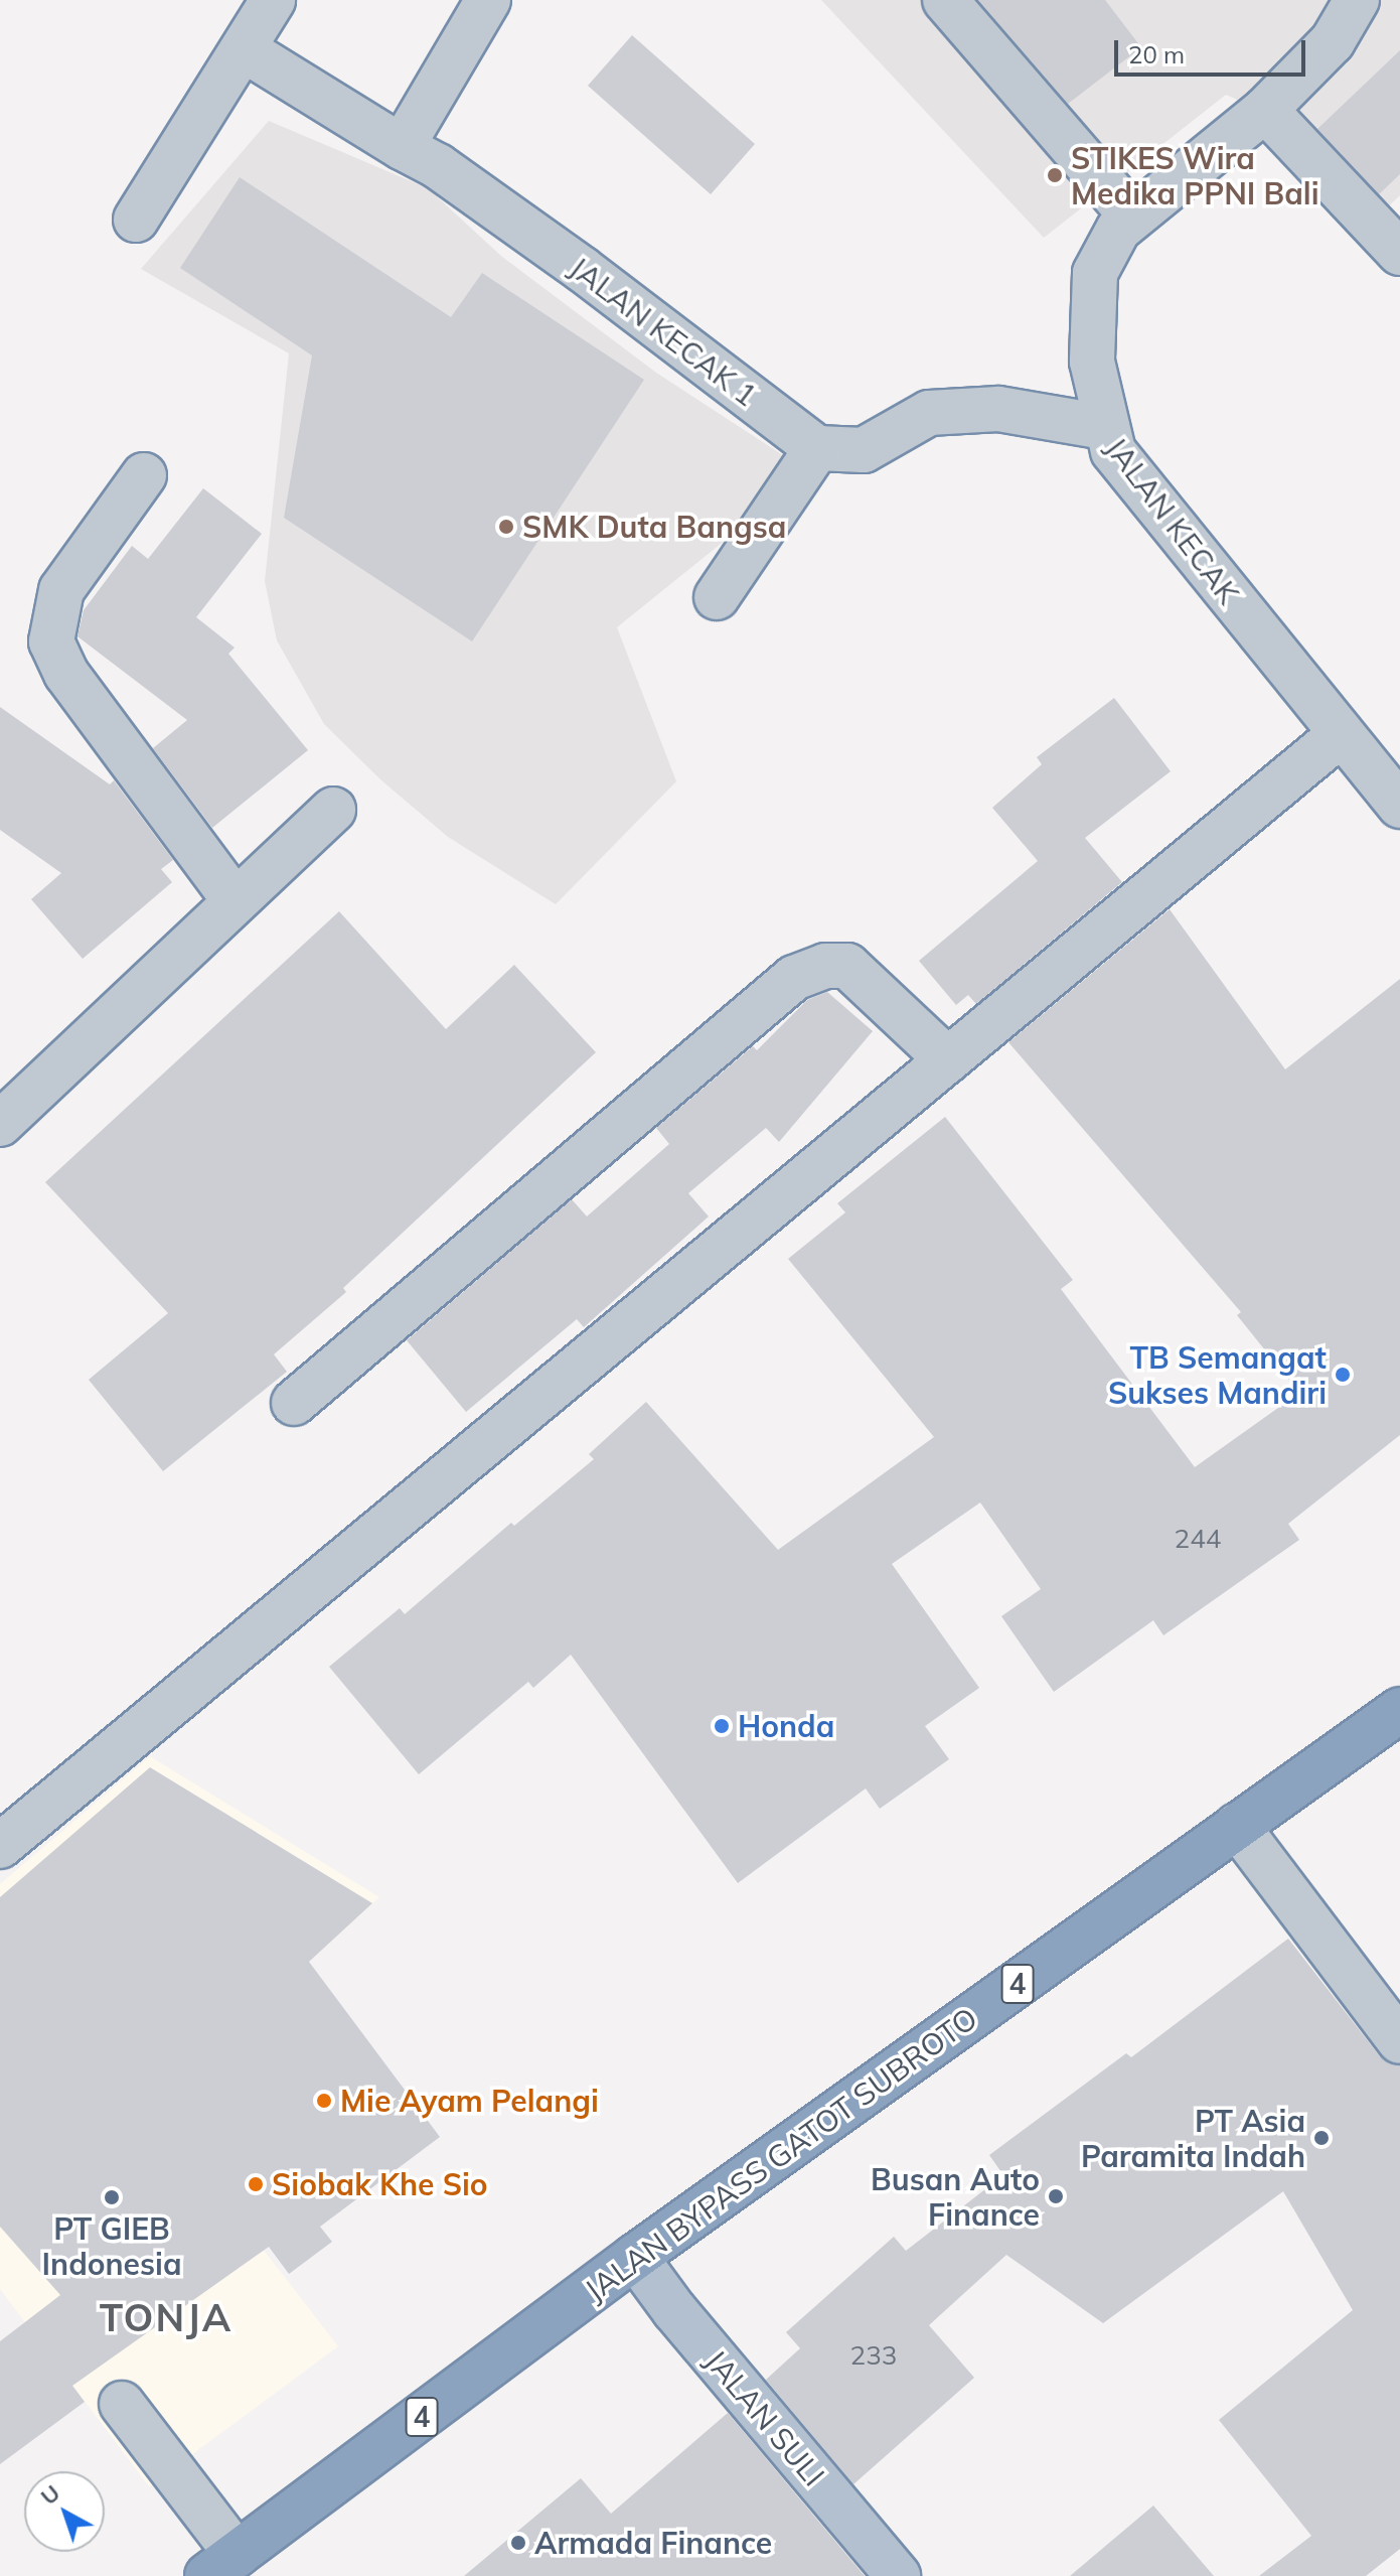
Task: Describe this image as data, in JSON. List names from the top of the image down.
{
  "streets": {
    "highway": ["4", "JALAN BYPASS GATOT SUBROTO"],
    "main road": ["JALAN SULI"],
    "street": ["JALAN KECAK 1", "JALAN KECAK"]
  },
  "crossings": [
    ["JALAN BYPASS GATOT SUBROTO", "JALAN SULI"]
  ],
  "districts": ["TONJA"],
  "places": [
    "STIKES Wira Medika PPNI Bali",
    "SMK Duta Bangsa",
    "TB Semangat Sukses Mandiri",
    "Honda",
    "Mie Ayam Pelangi",
    "PT Asia Paramita Indah",
    "Siobak Khe Sio",
    "Busan Auto Finance",
    "PT GIEB Indonesia",
    "Armada Finance"
  ],
  "house_numbers": ["244", "233"],
  "scale_bar": "20 m",
  "north": "top left"
}
